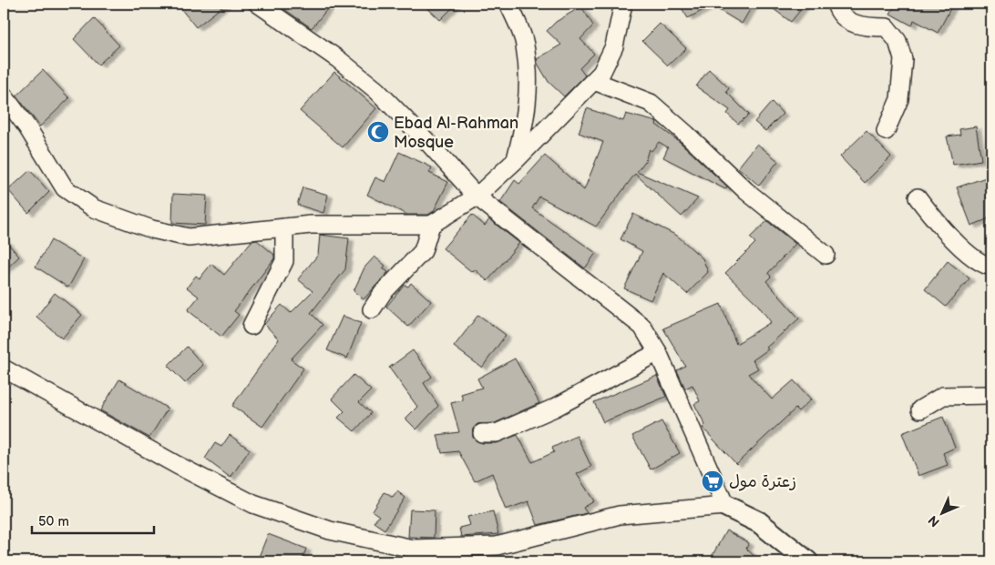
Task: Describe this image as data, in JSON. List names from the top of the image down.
{
  "places": {
    "mosque": ["Ebad Al-Rahman Mosque"],
    "supermarket": ["زعترة مول"]
  },
  "scale_bar": "50 m",
  "north": "bottom left"
}
